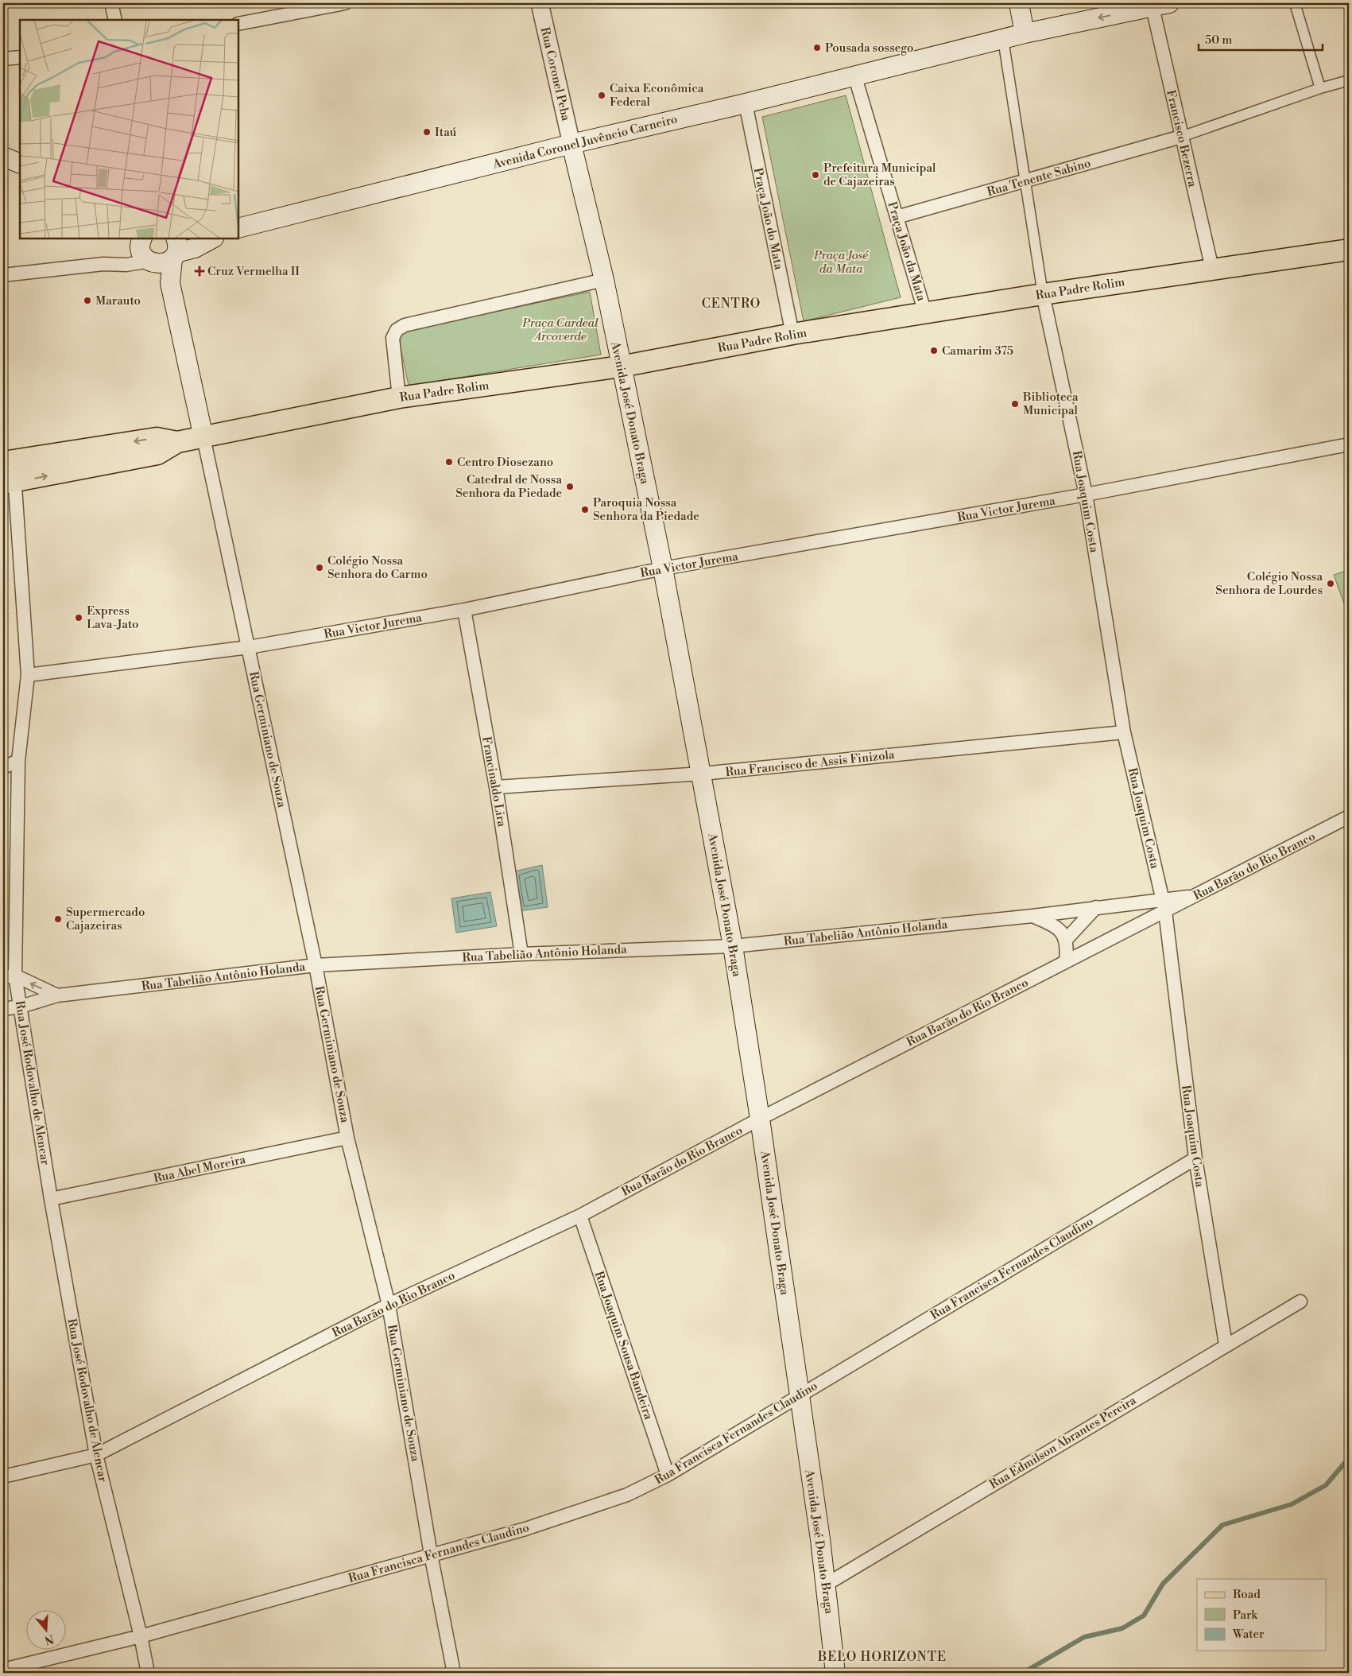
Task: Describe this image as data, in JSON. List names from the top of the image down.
{
  "streets": {
    "main road": ["Avenida Coronel Juvêncio Carneiro", "Rua Padre Rolim", "Avenida José Donato Braga"],
    "street": [
      "Rua Coronel Peba",
      "Francisco Bezerra",
      "Rua Tenente Sabino",
      "Praça João do Mata",
      "Praça João da Mata",
      "Rua Joaquim Costa",
      "Rua Victor Jurema",
      "Rua Germiniano de Souza",
      "Rua Francisco de Assis Finizola",
      "Francinaldo Lira",
      "Rua Barāo do Rio Branco",
      "Rua Tabelião Antônio Holanda",
      "Rua José Rodovalho de Alencar",
      "Rua Abel Moreira",
      "Rua Francisca Fernandes Claudino",
      "Rua Joaquim Sousa Bandeira",
      "Rua Edmilson Abrantes Pereira"
    ]
  },
  "crossings": [
    ["Rua Coronel Peba", "Avenida Coronel Juvêncio Carneiro"],
    ["Rua Coronel Peba", "Avenida José Donato Braga"],
    ["Francisco Bezerra", "Avenida Coronel Juvêncio Carneiro"],
    ["Francisco Bezerra", "Rua Tenente Sabino"],
    ["Francisco Bezerra", "Rua Padre Rolim"],
    ["Avenida Coronel Juvêncio Carneiro", "Praça João do Mata"],
    ["Avenida Coronel Juvêncio Carneiro", "Praça João da Mata"],
    ["Avenida Coronel Juvêncio Carneiro", "Avenida José Donato Braga"],
    ["Rua Tenente Sabino", "Praça João da Mata"],
    ["Praça João do Mata", "Rua Padre Rolim"],
    ["Praça João da Mata", "Rua Padre Rolim"],
    ["Rua Padre Rolim", "Avenida José Donato Braga"],
    ["Rua Padre Rolim", "Rua Joaquim Costa"],
    ["Rua Padre Rolim", "Rua Germiniano de Souza"],
    ["Avenida José Donato Braga", "Rua Victor Jurema"],
    ["Avenida José Donato Braga", "Rua Francisco de Assis Finizola"],
    ["Avenida José Donato Braga", "Rua Barāo do Rio Branco"],
    ["Avenida José Donato Braga", "Rua Tabelião Antônio Holanda"],
    ["Avenida José Donato Braga", "Rua Francisca Fernandes Claudino"],
    ["Avenida José Donato Braga", "Rua Edmilson Abrantes Pereira"],
    ["Rua Joaquim Costa", "Rua Victor Jurema"],
    ["Rua Joaquim Costa", "Rua Francisco de Assis Finizola"],
    ["Rua Joaquim Costa", "Rua Barāo do Rio Branco"],
    ["Rua Joaquim Costa", "Rua Tabelião Antônio Holanda"],
    ["Rua Joaquim Costa", "Rua Francisca Fernandes Claudino"],
    ["Rua Joaquim Costa", "Rua Edmilson Abrantes Pereira"],
    ["Rua Victor Jurema", "Rua Germiniano de Souza"],
    ["Rua Victor Jurema", "Francinaldo Lira"],
    ["Rua Victor Jurema", "Rua José Rodovalho de Alencar"],
    ["Rua Germiniano de Souza", "Rua Barāo do Rio Branco"],
    ["Rua Germiniano de Souza", "Rua Tabelião Antônio Holanda"],
    ["Rua Germiniano de Souza", "Rua Abel Moreira"],
    ["Rua Germiniano de Souza", "Rua Francisca Fernandes Claudino"],
    ["Rua Francisco de Assis Finizola", "Francinaldo Lira"],
    ["Francinaldo Lira", "Rua Tabelião Antônio Holanda"],
    ["Rua Barāo do Rio Branco", "Rua Tabelião Antônio Holanda"],
    ["Rua Barāo do Rio Branco", "Rua José Rodovalho de Alencar"],
    ["Rua Barāo do Rio Branco", "Rua Joaquim Sousa Bandeira"],
    ["Rua Tabelião Antônio Holanda", "Rua José Rodovalho de Alencar"],
    ["Rua José Rodovalho de Alencar", "Rua Abel Moreira"],
    ["Rua José Rodovalho de Alencar", "Rua Francisca Fernandes Claudino"],
    ["Rua Francisca Fernandes Claudino", "Rua Joaquim Sousa Bandeira"]
  ],
  "districts": ["CENTRO", "BELO HORIZONTE"],
  "parks": ["Praça José da Mata", "Praça Cardeal Arcoverde"],
  "places": {
    "other": [
      "Pousada sossego",
      "Caixa Econômica Federal",
      "Itaú",
      "Prefeitura Municipal de Cajazeiras",
      "Marauto",
      "Camarim 375",
      "Biblioteca Municipal",
      "Centro Diosezano",
      "Catedral de Nossa Senhora da Piedade",
      "Paroquia Nossa Senhora da Piedade",
      "Colégio Nossa Senhora do Carmo",
      "Colégio Nossa Senhora de Lourdes",
      "Express Lava-Jato",
      "Supermercado Cajazeiras"
    ],
    "health": ["Cruz Vermelha II"]
  },
  "legend": ["Road", "Park", "Water"],
  "scale_bar": "50 m",
  "north": "bottom"
}
